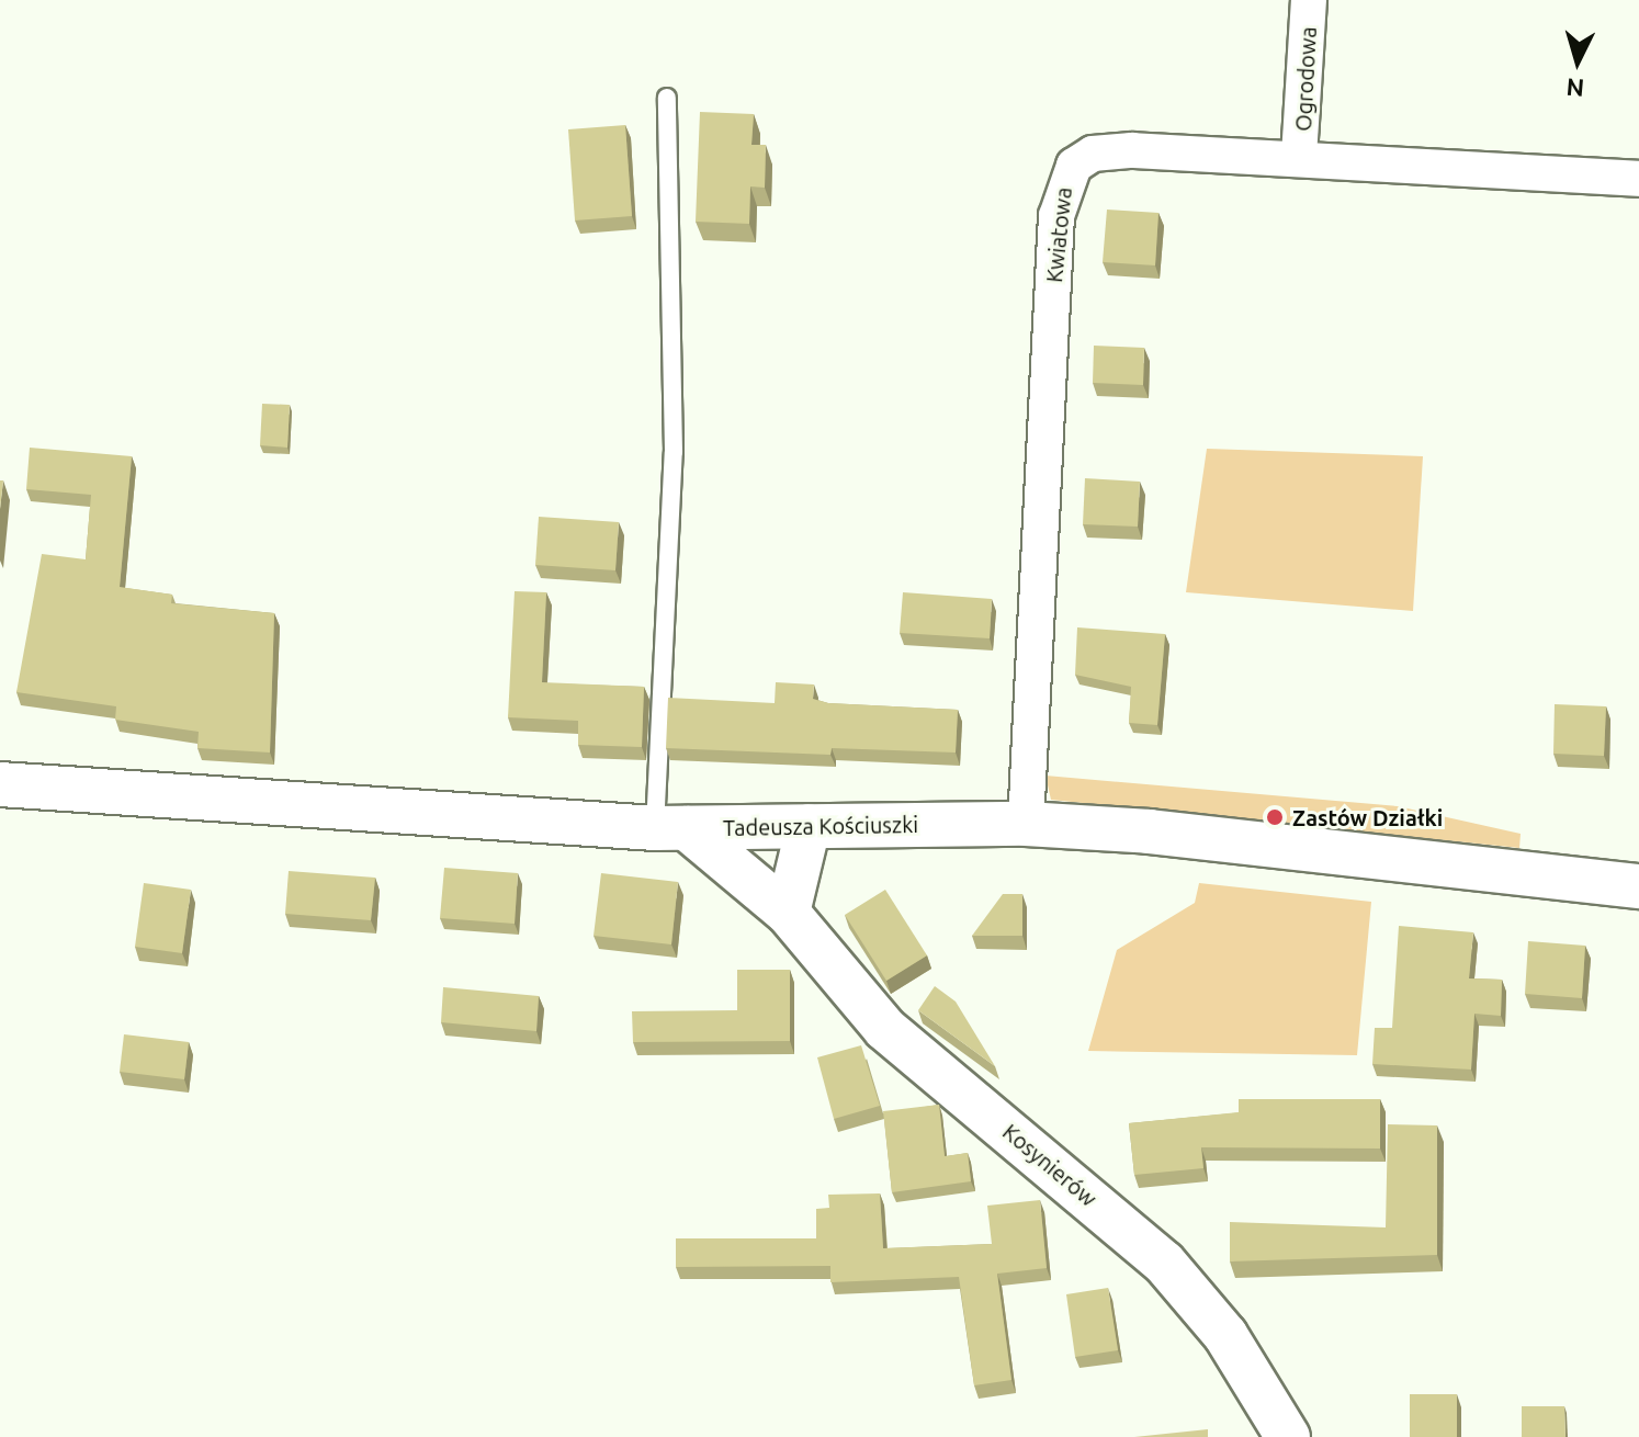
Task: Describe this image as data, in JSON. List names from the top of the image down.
{
  "streets": {
    "street": [
      "Ogrodowa",
      "Kwiatowa",
      "Tadeusza Kościuszki",
      "Kosynierów"
    ]
  },
  "crossings": [
    ["Ogrodowa", "Kwiatowa"],
    ["Kwiatowa", "Tadeusza Kościuszki"],
    ["Tadeusza Kościuszki", "Kosynierów"]
  ],
  "places": ["Zastów Działki"],
  "north": "bottom"
}
